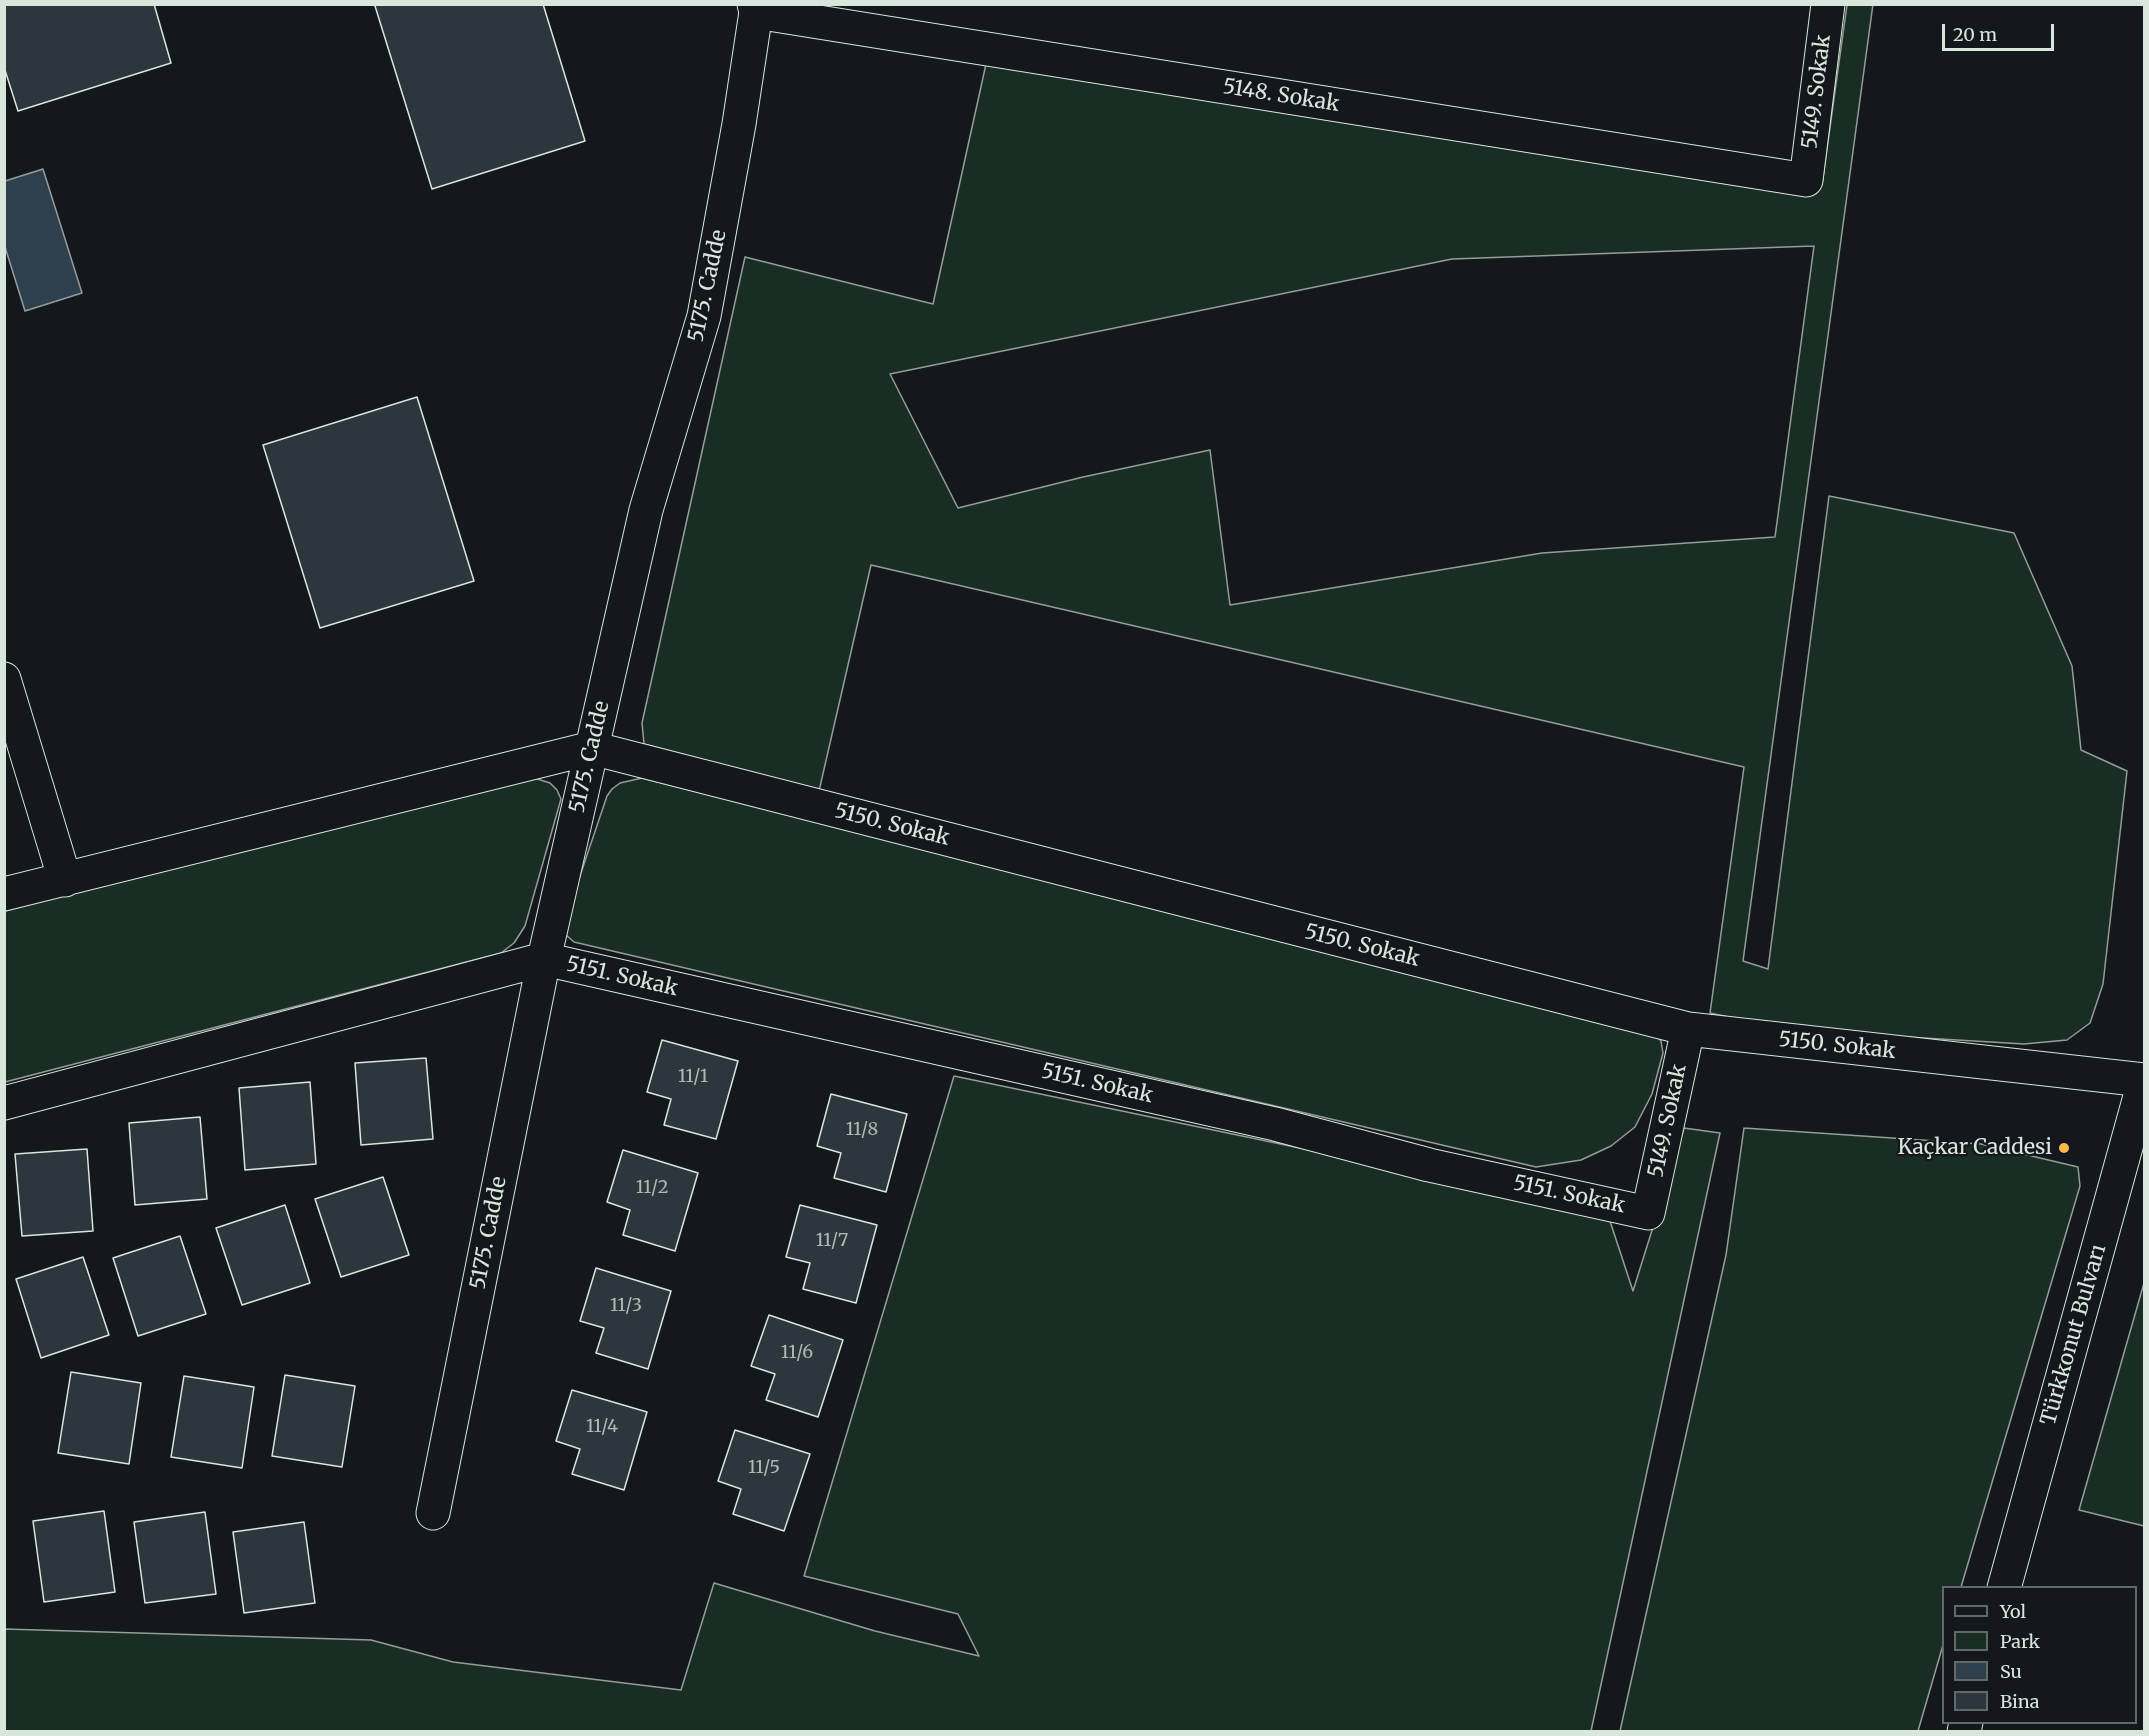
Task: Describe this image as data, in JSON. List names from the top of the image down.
{
  "streets": {
    "street": [
      "5149. Sokak",
      "5148. Sokak",
      "5175. Cadde",
      "5150. Sokak",
      "5151. Sokak",
      "Türkkonut Bulvarı"
    ]
  },
  "crossings": [
    ["5149. Sokak", "5148. Sokak"],
    ["5149. Sokak", "5150. Sokak"],
    ["5149. Sokak", "5151. Sokak"],
    ["5148. Sokak", "5175. Cadde"],
    ["5175. Cadde", "5150. Sokak"],
    ["5175. Cadde", "5151. Sokak"],
    ["5150. Sokak", "Türkkonut Bulvarı"]
  ],
  "places": ["Kaçkar Caddesi"],
  "house_numbers": [
    "11/1",
    "11/8",
    "11/2",
    "11/7",
    "11/3",
    "11/6",
    "11/4",
    "11/5"
  ],
  "legend": [
    "Yol",
    "Park",
    "Su",
    "Bina"
  ],
  "scale_bar": "20 m"
}
